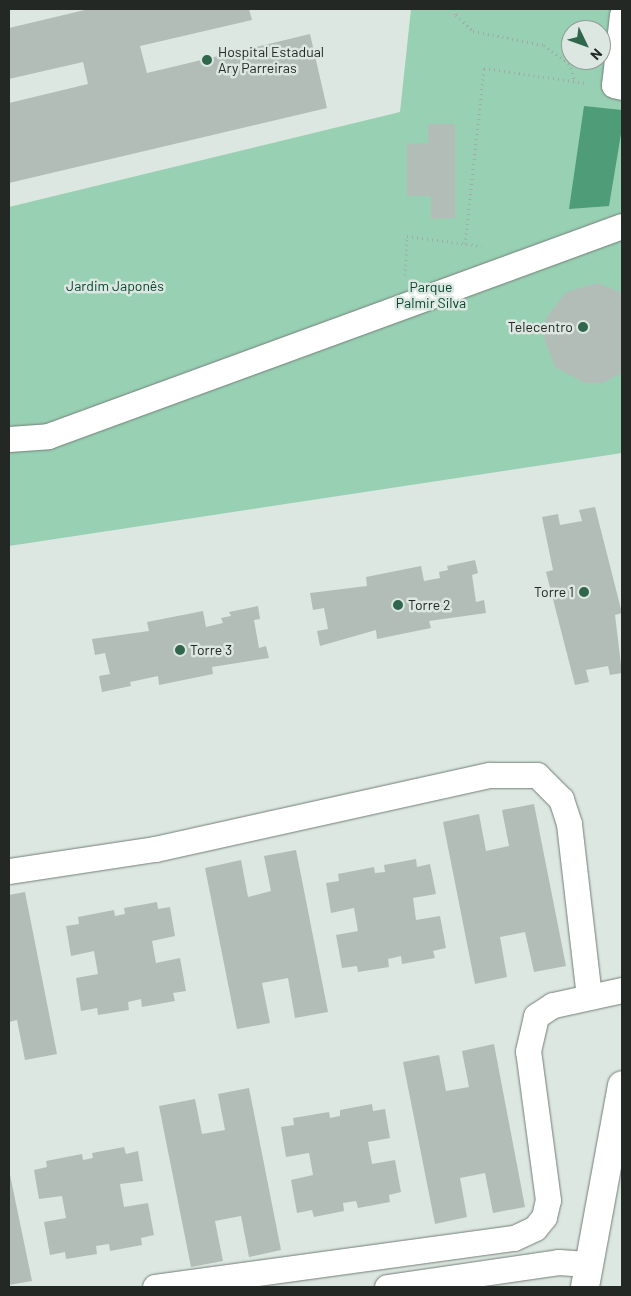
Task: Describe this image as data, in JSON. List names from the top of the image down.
{
  "parks": ["Jardim Japonês", "Parque Palmir Silva"],
  "places": [
    "Hospital Estadual Ary Parreiras",
    "Telecentro",
    "Torre 1",
    "Torre 2",
    "Torre 3"
  ],
  "north": "bottom right"
}
